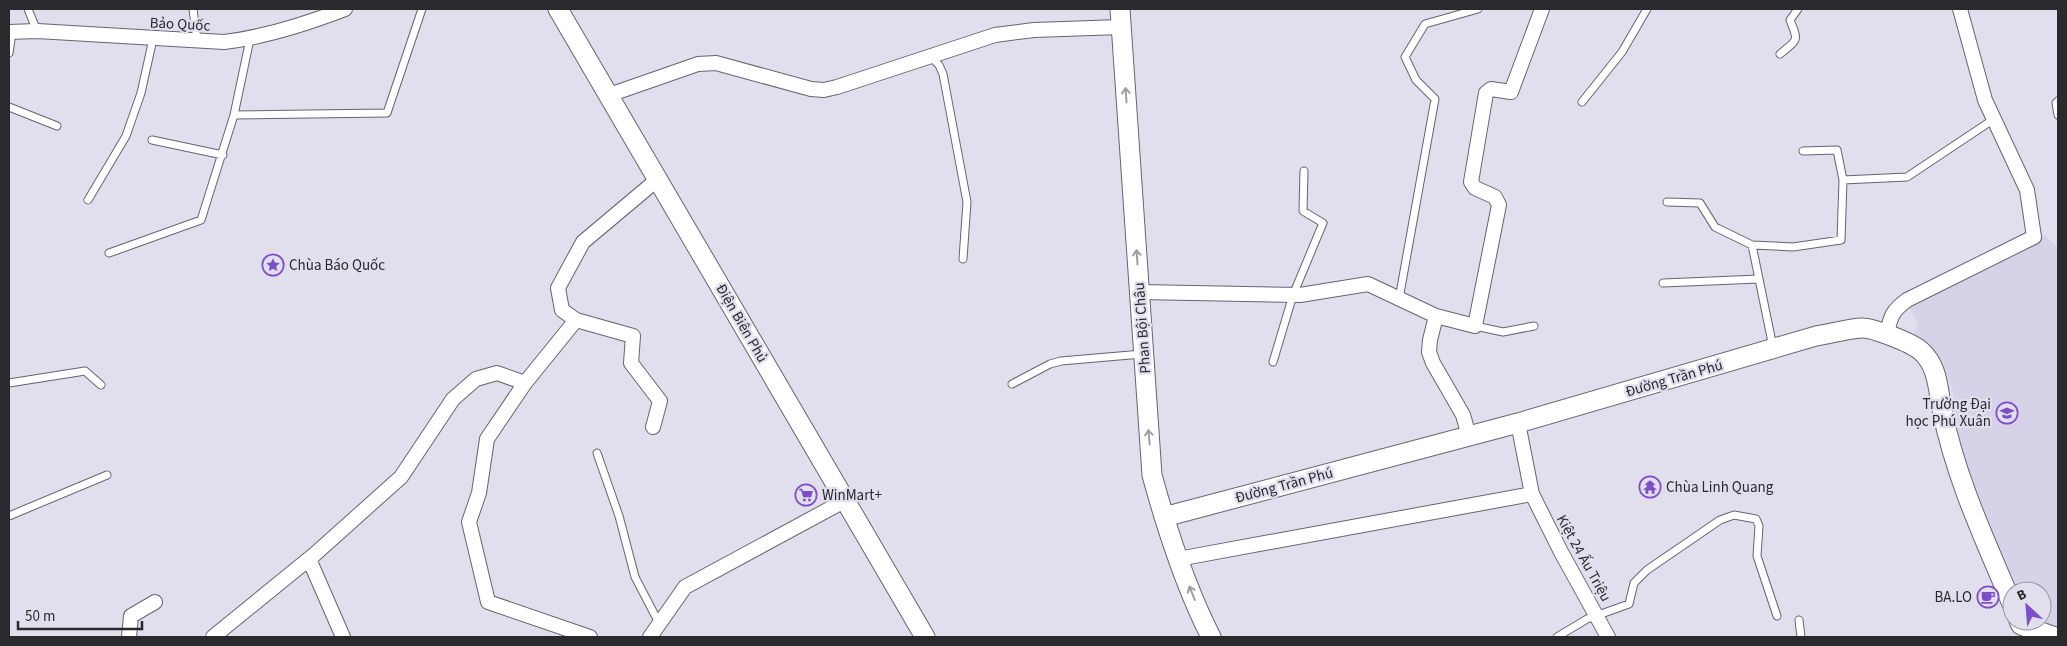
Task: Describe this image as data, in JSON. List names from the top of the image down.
{
  "streets": {
    "street": [
      "Bảo Quốc",
      "Điện Biên Phủ",
      "Phan Bội Châu",
      "Đường Trần Phú",
      "Kiệt 24 Ấu Triệu"
    ]
  },
  "crossings": [
    ["Phan Bội Châu", "Đường Trần Phú"],
    ["Đường Trần Phú", "Kiệt 24 Ấu Triệu"]
  ],
  "one_way": ["Phan Bội Châu"],
  "places": {
    "place": ["Chùa Báo Quốc"],
    "school or university": ["Trường Đại học Phú Xuân"],
    "temple": ["Chùa Linh Quang"],
    "supermarket": ["WinMart+"],
    "cafe": ["BA.LO"]
  },
  "scale_bar": "50 m",
  "north": "top left"
}
